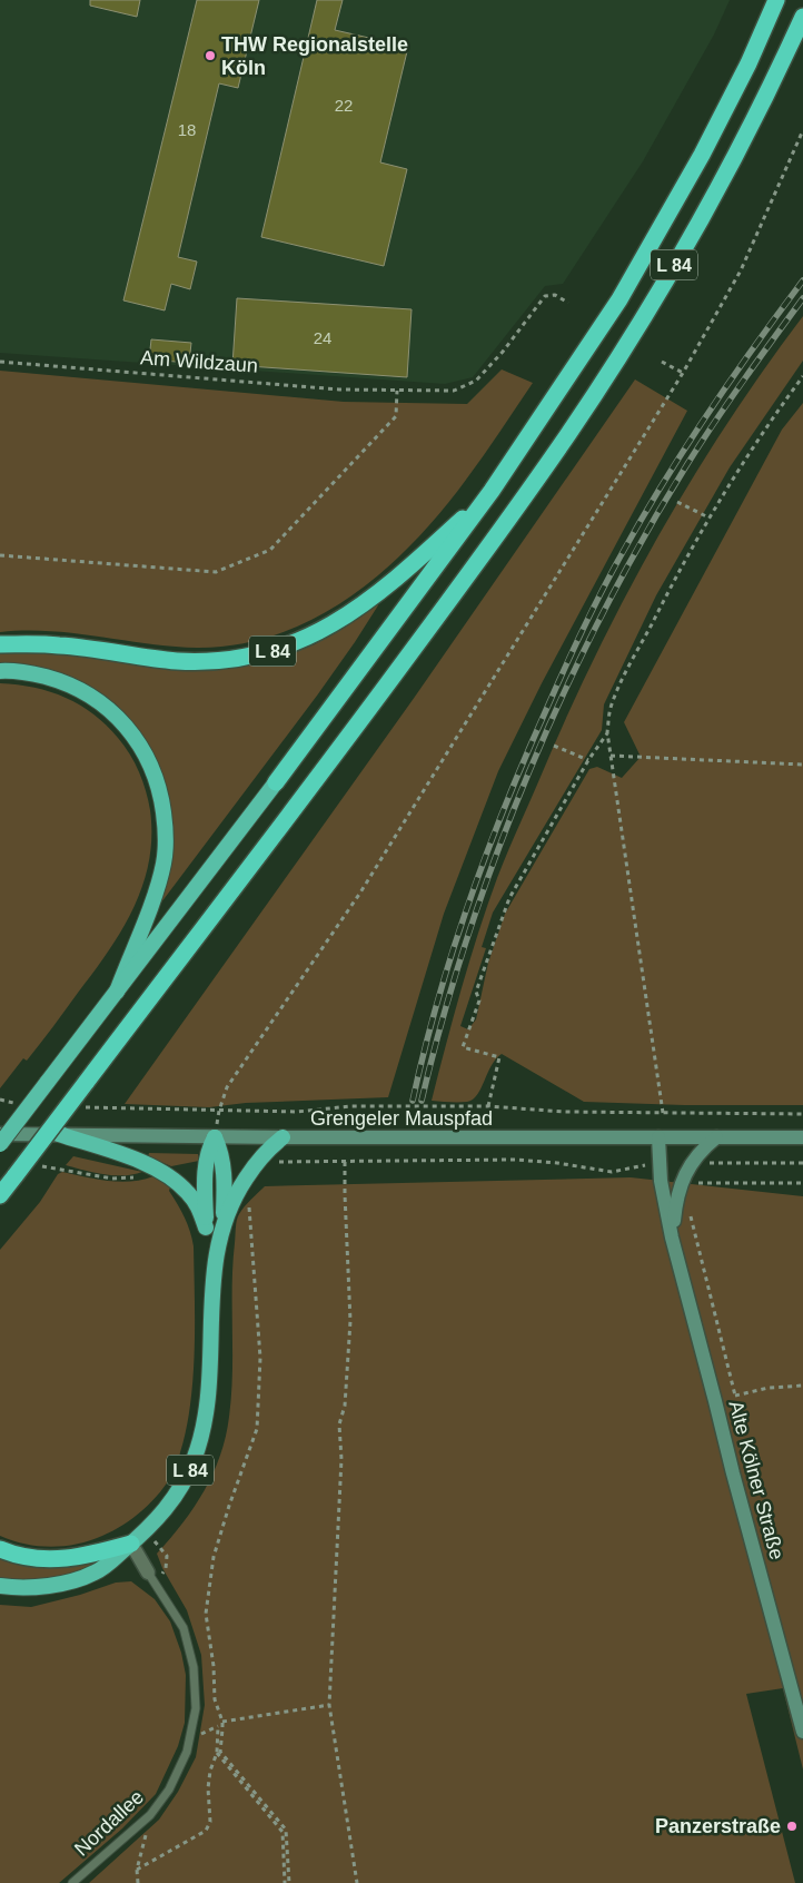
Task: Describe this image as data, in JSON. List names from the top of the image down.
{
  "streets": {
    "highway": ["L 84"],
    "main road": ["Grengeler Mauspfad", "Alte Kölner Straße"],
    "street": ["Nordallee"],
    "path": ["Am Wildzaun"]
  },
  "crossings": [
    ["L 84", "Grengeler Mauspfad"],
    ["L 84", "Nordallee"],
    ["Grengeler Mauspfad", "Alte Kölner Straße"]
  ],
  "places": ["THW Regionalstelle Köln", "Panzerstraße"],
  "house_numbers": ["22", "18", "24"]
}
